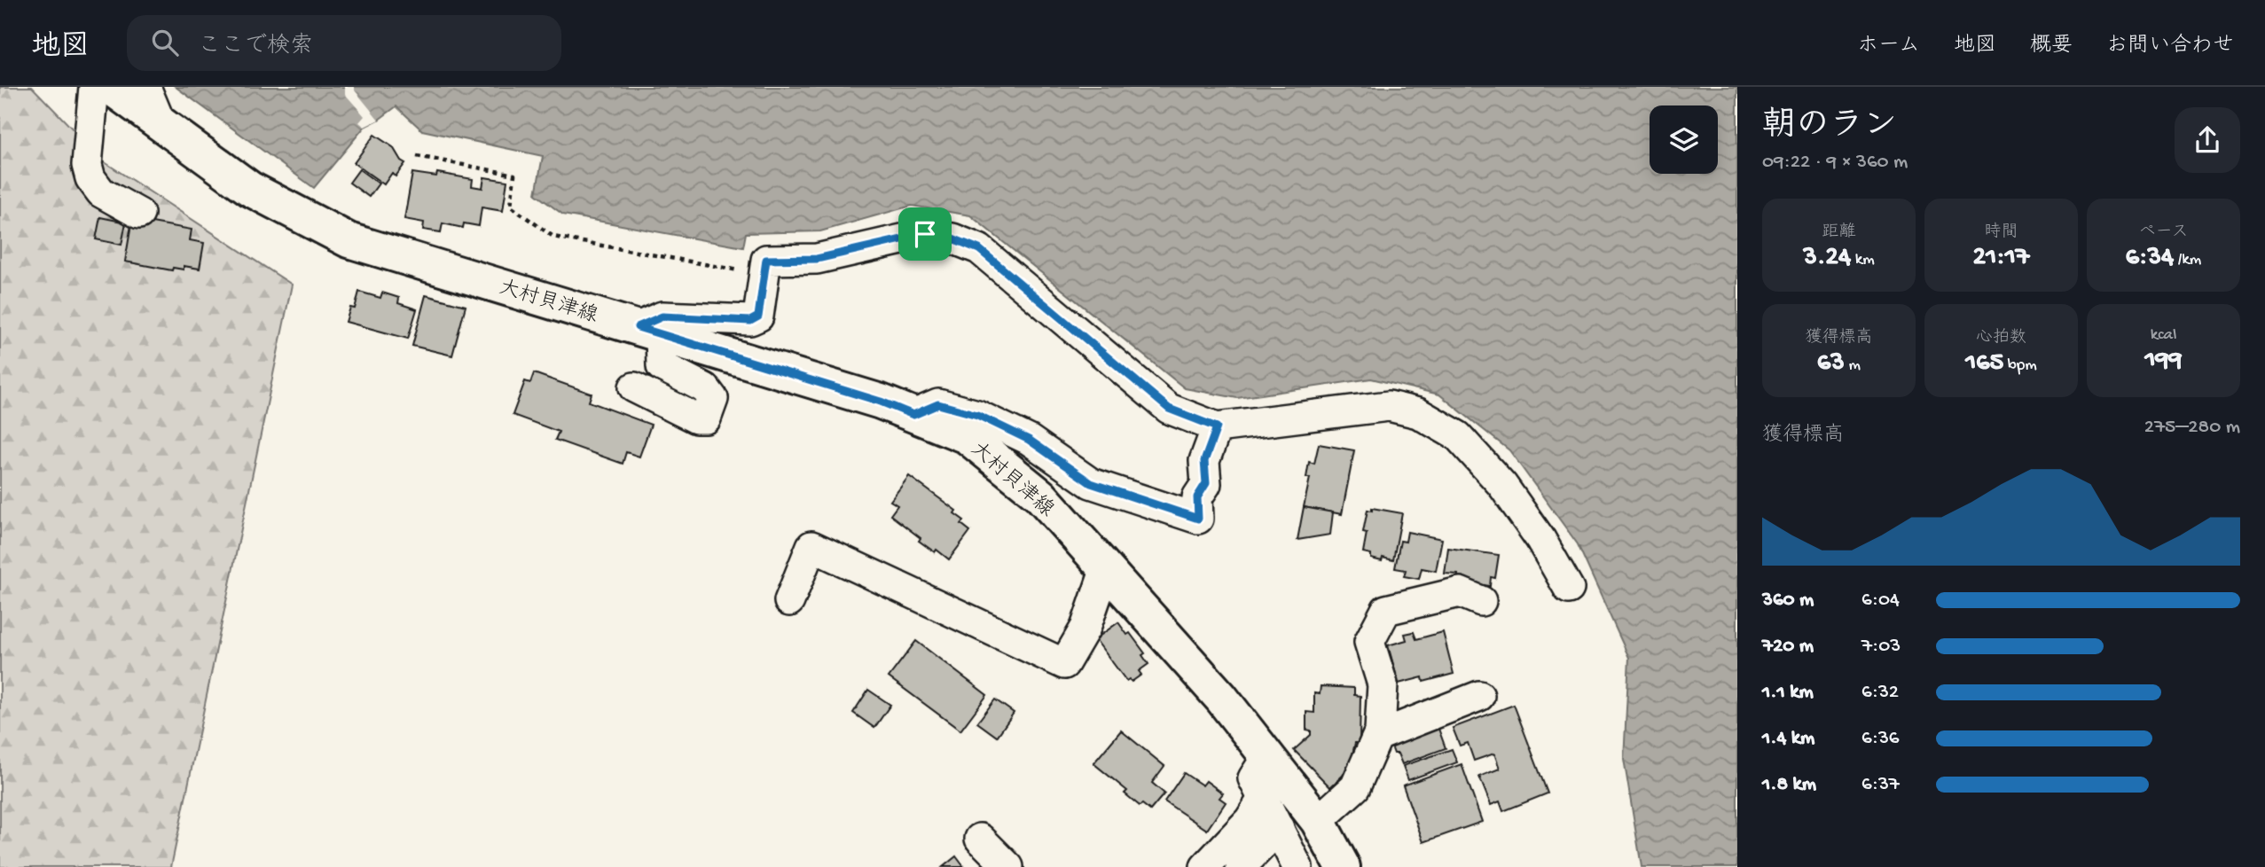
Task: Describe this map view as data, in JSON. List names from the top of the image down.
{
  "streets": {
    "main road": ["大村貝津線"]
  },
  "page": {
    "header": "地図",
    "search": "ここで検索",
    "nav": [
      "ホーム",
      "地図",
      "概要",
      "お問い合わせ"
    ],
    "heading": ["朝のラン", "09:22 · 9 × 360 m"],
    "stats": [
      ["距離", "3.24 km"],
      ["時間", "21:17"],
      ["ペース", "6:34 /km"],
      ["獲得標高", "63 m"],
      ["心拍数", "165 bpm"],
      ["kcal", "199"]
    ],
    "chart": ["獲得標高", "275–280 m"],
    "list": [
      {
        "name": "360 m",
        "note": "6:04"
      },
      {
        "name": "720 m",
        "note": "7:03"
      },
      {
        "name": "1.1 km",
        "note": "6:32"
      },
      {
        "name": "1.4 km",
        "note": "6:36"
      },
      {
        "name": "1.8 km",
        "note": "6:37"
      }
    ]
  }
}
